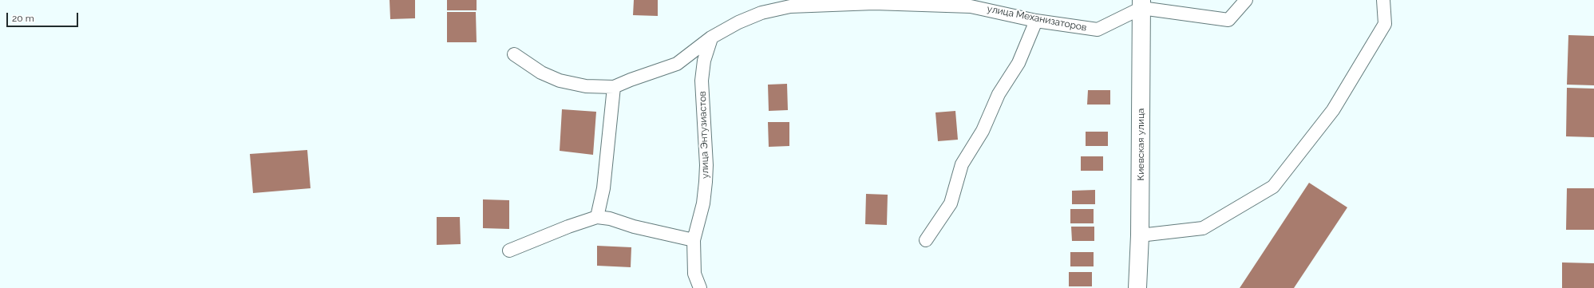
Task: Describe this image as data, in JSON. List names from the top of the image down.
{
  "streets": {
    "street": ["Киевская улица"],
    "lane": ["улица Механизаторов", "улица Энтузиастов"]
  },
  "crossings": [
    ["улица Механизаторов", "улица Энтузиастов"],
    ["улица Механизаторов", "Киевская улица"]
  ],
  "scale_bar": "20 m"
}
